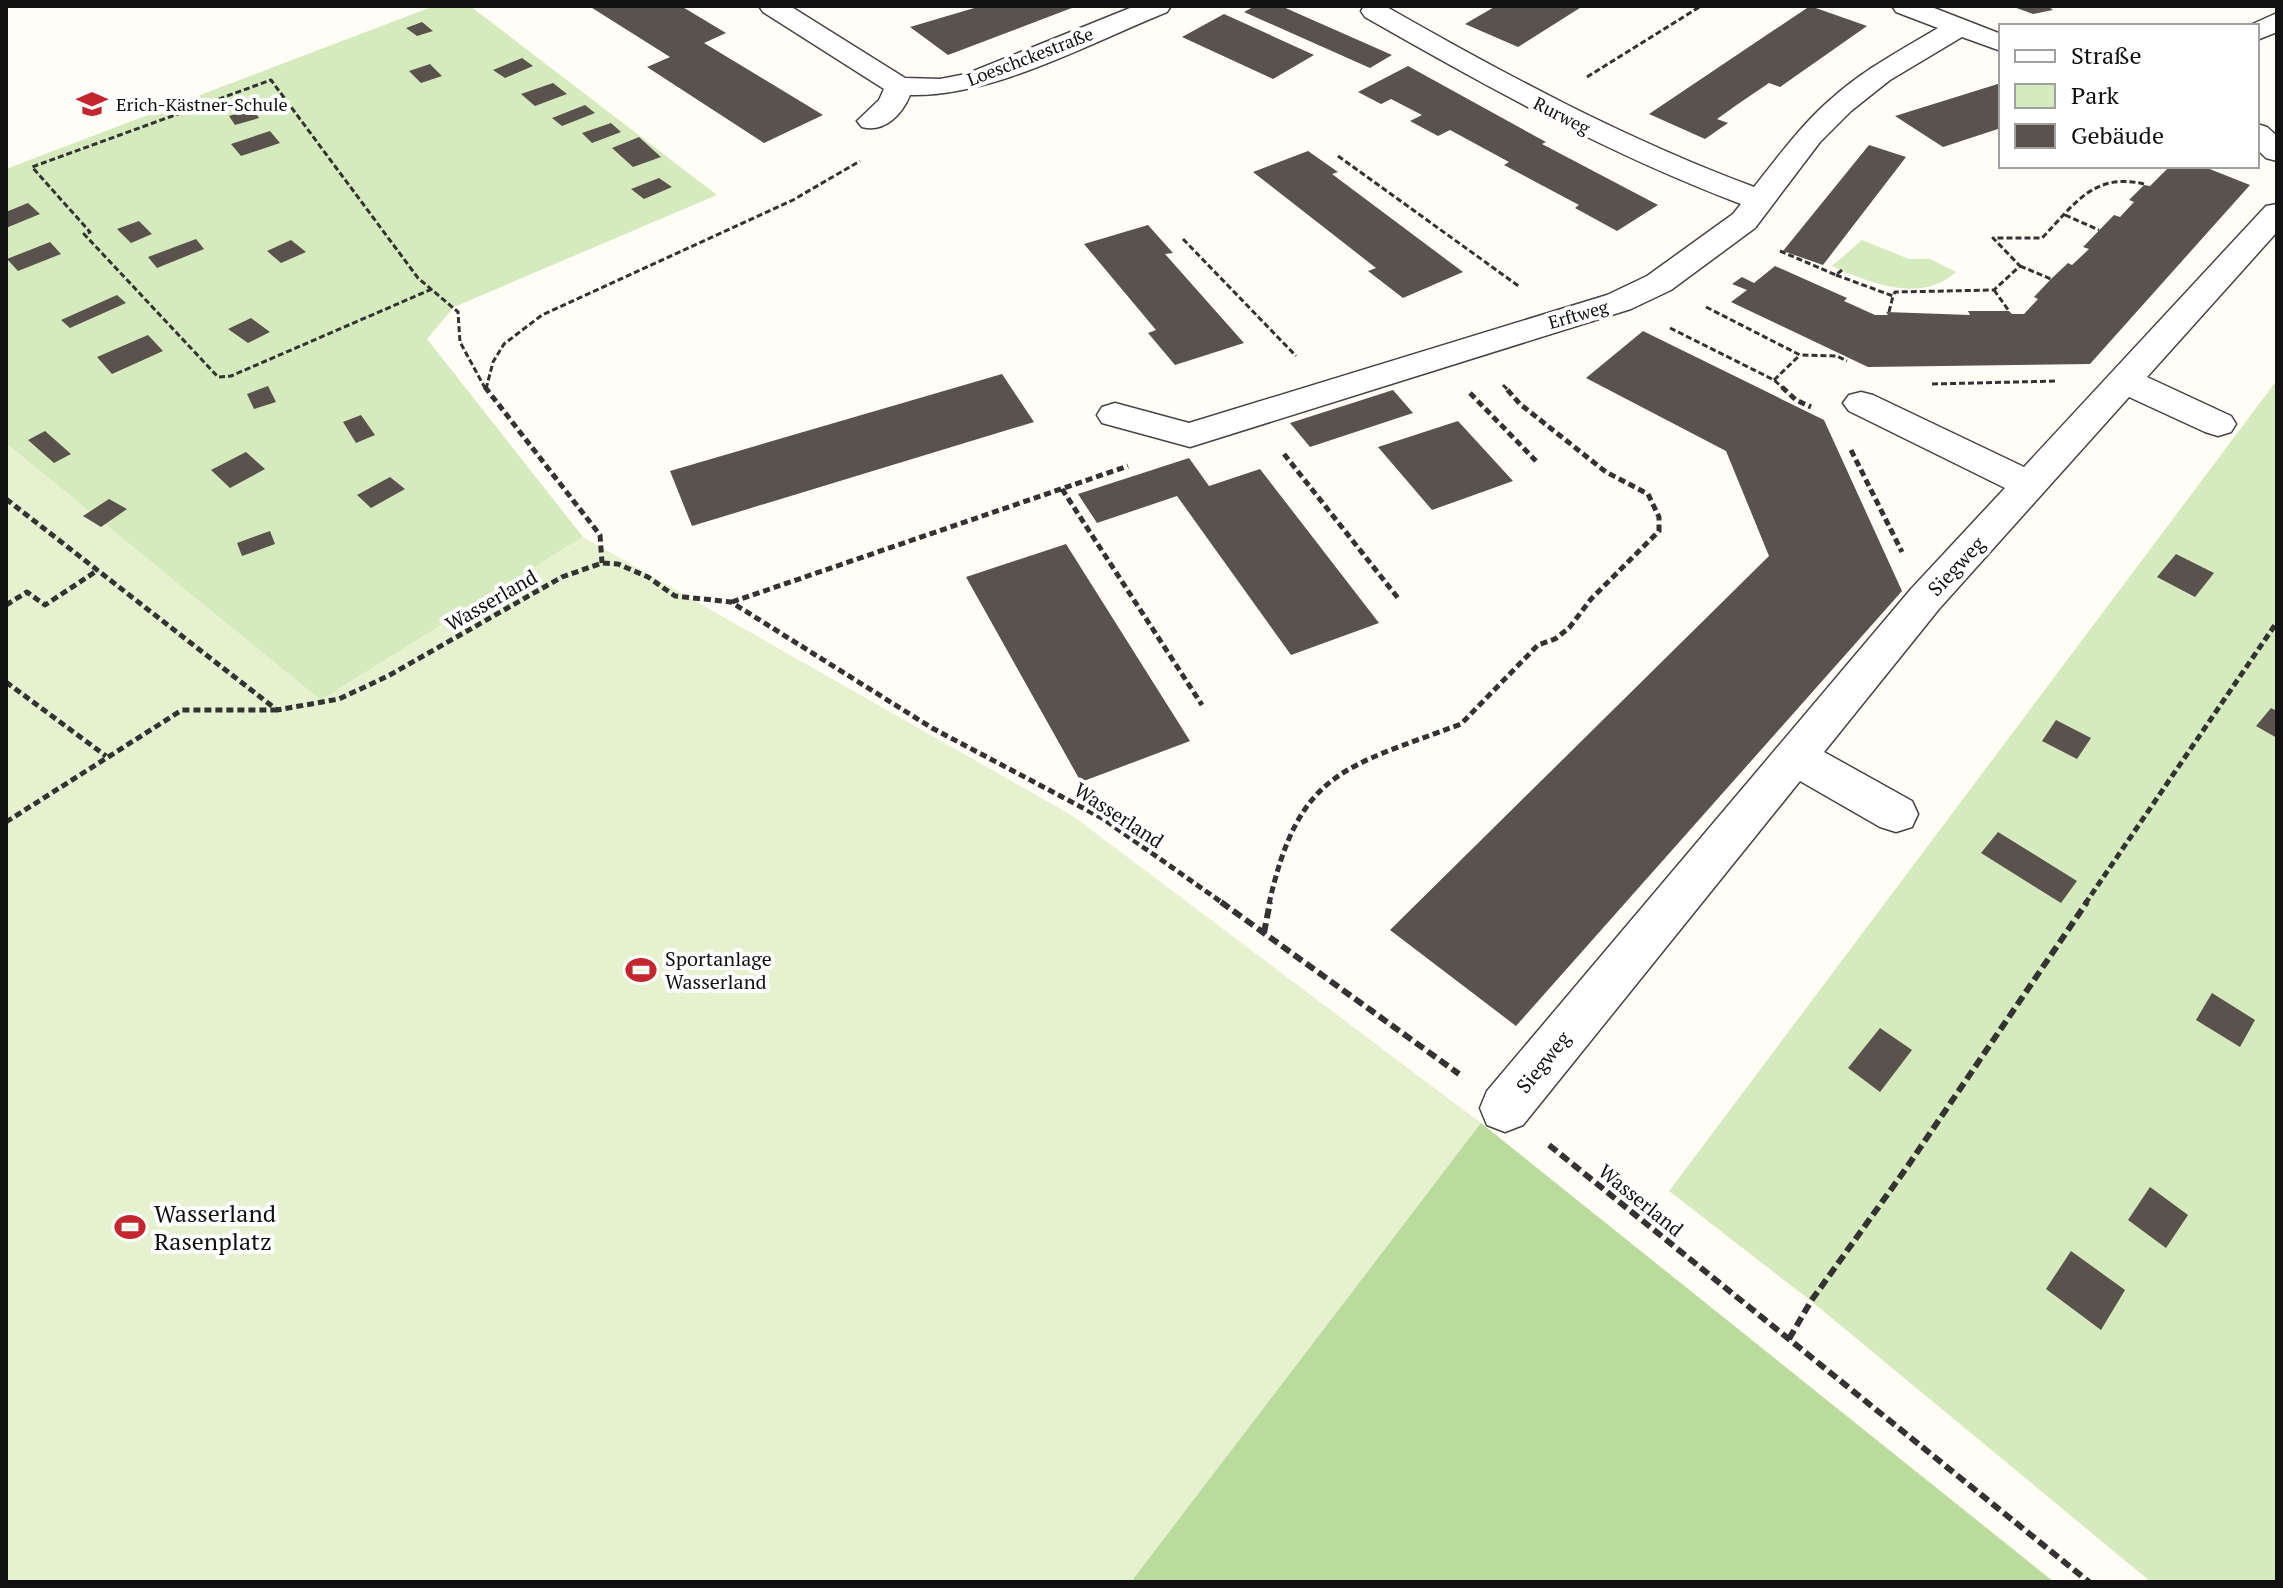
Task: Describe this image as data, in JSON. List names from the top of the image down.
{
  "streets": {
    "street": [
      "Loeschckestraße",
      "Rurweg",
      "Erftweg",
      "Siegweg"
    ],
    "path": ["Wasserland"]
  },
  "crossings": [
    ["Rurweg", "Erftweg"],
    ["Siegweg", "Wasserland"]
  ],
  "places": {
    "school or university": ["Erich-Kästner-Schule"],
    "sports": ["Sportanlage Wasserland", "Wasserland Rasenplatz"]
  },
  "legend": ["Straße", "Park", "Gebäude"]
}
